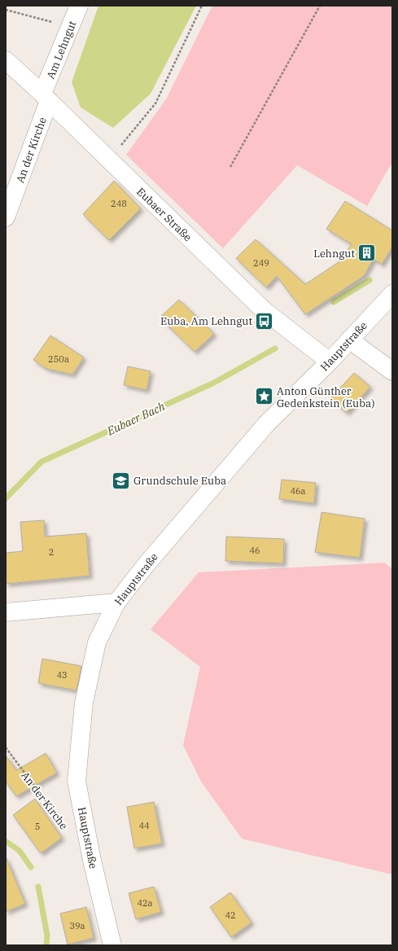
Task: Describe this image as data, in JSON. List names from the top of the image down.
{
  "streets": {
    "street": [
      "Am Lehngut",
      "An der Kirche",
      "Eubaer Straße",
      "Hauptstraße"
    ]
  },
  "crossings": [
    ["Am Lehngut", "An der Kirche"],
    ["Am Lehngut", "Eubaer Straße"],
    ["An der Kirche", "Eubaer Straße"],
    ["An der Kirche", "Hauptstraße"],
    ["Eubaer Straße", "Hauptstraße"]
  ],
  "water": ["Eubaer Bach"],
  "places": {
    "building": ["Lehngut"],
    "bus stop": ["Euba, Am Lehngut"],
    "place": ["Anton Günther Gedenkstein (Euba)"],
    "school or university": ["Grundschule Euba"]
  },
  "house_numbers": [
    "248",
    "249",
    "250a",
    "46a",
    "46",
    "2",
    "43",
    "44",
    "5",
    "42a",
    "42",
    "39a"
  ]
}
